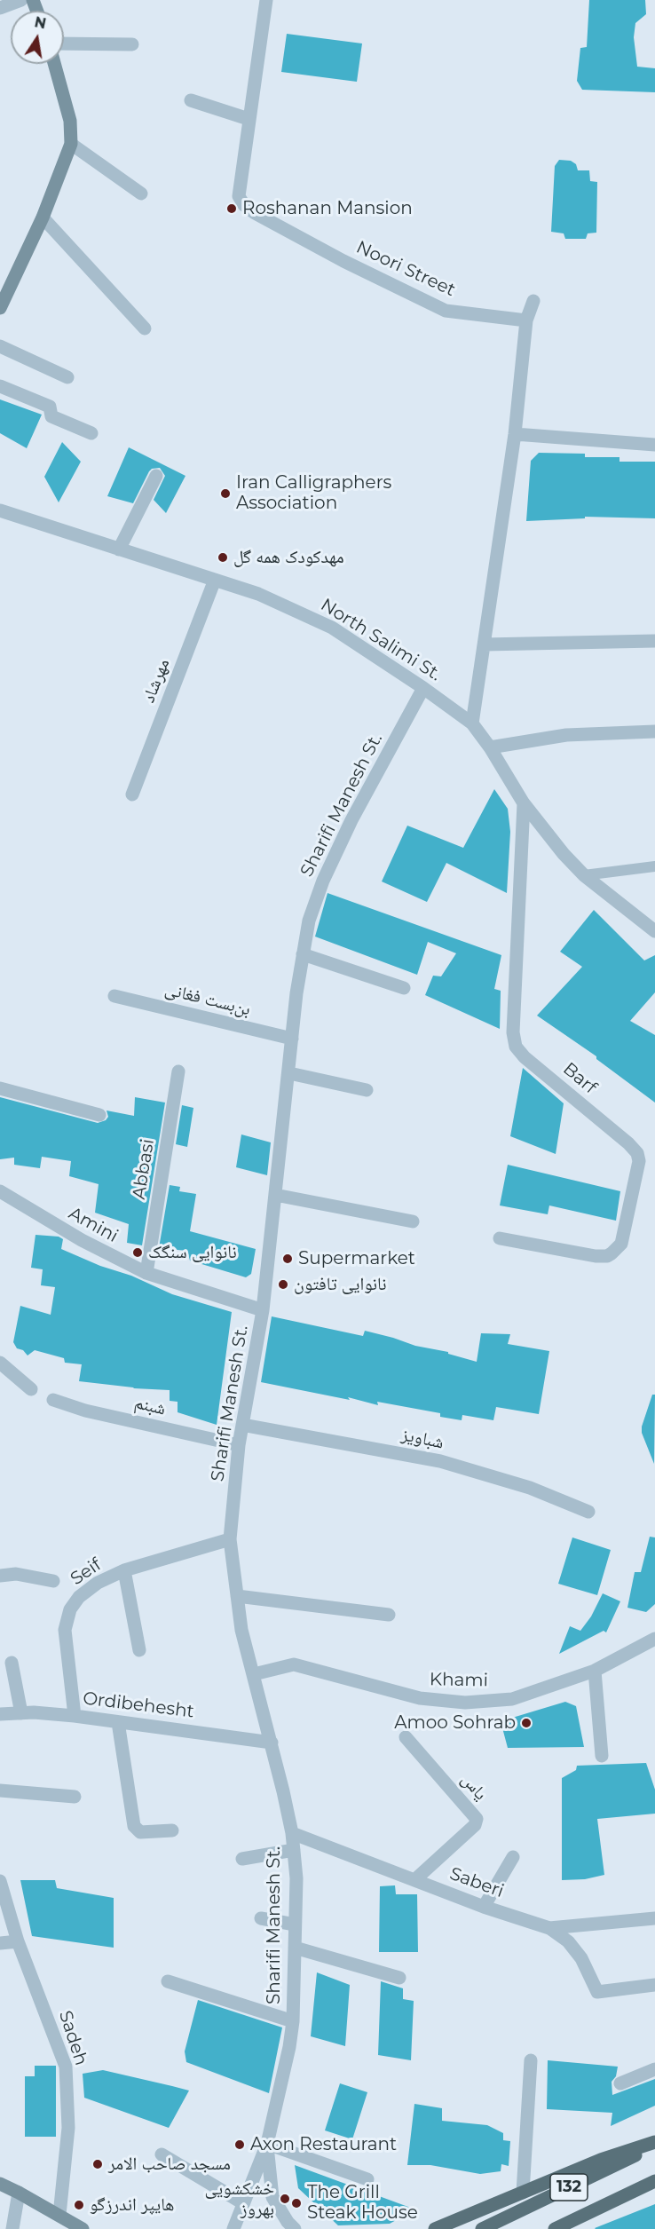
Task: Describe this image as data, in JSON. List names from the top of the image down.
{
  "streets": {
    "main road": ["132"],
    "street": [
      "Noori Street",
      "North Salimi St.",
      "مهرشاد",
      "Sharifi Manesh St.",
      "بن‌بست فغانی",
      "Barf",
      "Abbasi",
      "Amini",
      "شبنم",
      "شباویز",
      "Seif",
      "Khami",
      "Ordibehesht",
      "یاس",
      "Saberi",
      "Sadeh"
    ]
  },
  "crossings": [
    ["North Salimi St.", "مهرشاد"],
    ["North Salimi St.", "Sharifi Manesh St."],
    ["North Salimi St.", "Barf"],
    ["Sharifi Manesh St.", "بن‌بست فغانی"],
    ["Sharifi Manesh St.", "Amini"],
    ["Sharifi Manesh St.", "شبنم"],
    ["Sharifi Manesh St.", "شباویز"],
    ["Sharifi Manesh St.", "Seif"],
    ["Sharifi Manesh St.", "Khami"],
    ["Sharifi Manesh St.", "Ordibehesht"],
    ["Sharifi Manesh St.", "Saberi"],
    ["Abbasi", "Amini"],
    ["Seif", "Ordibehesht"],
    ["یاس", "Saberi"]
  ],
  "places": [
    "Roshanan Mansion",
    "Iran Calligraphers Association",
    "مهدکودک همه گل",
    "نانوایی سنگک",
    "Supermarket",
    "نانوایی تافتون",
    "Amoo Sohrab",
    "Axon Restaurant",
    "مسجد صاحب الامر",
    "خشکشویی بهروز",
    "The Grill Steak House",
    "هایپر اندرزگو"
  ],
  "north": "top"
}
